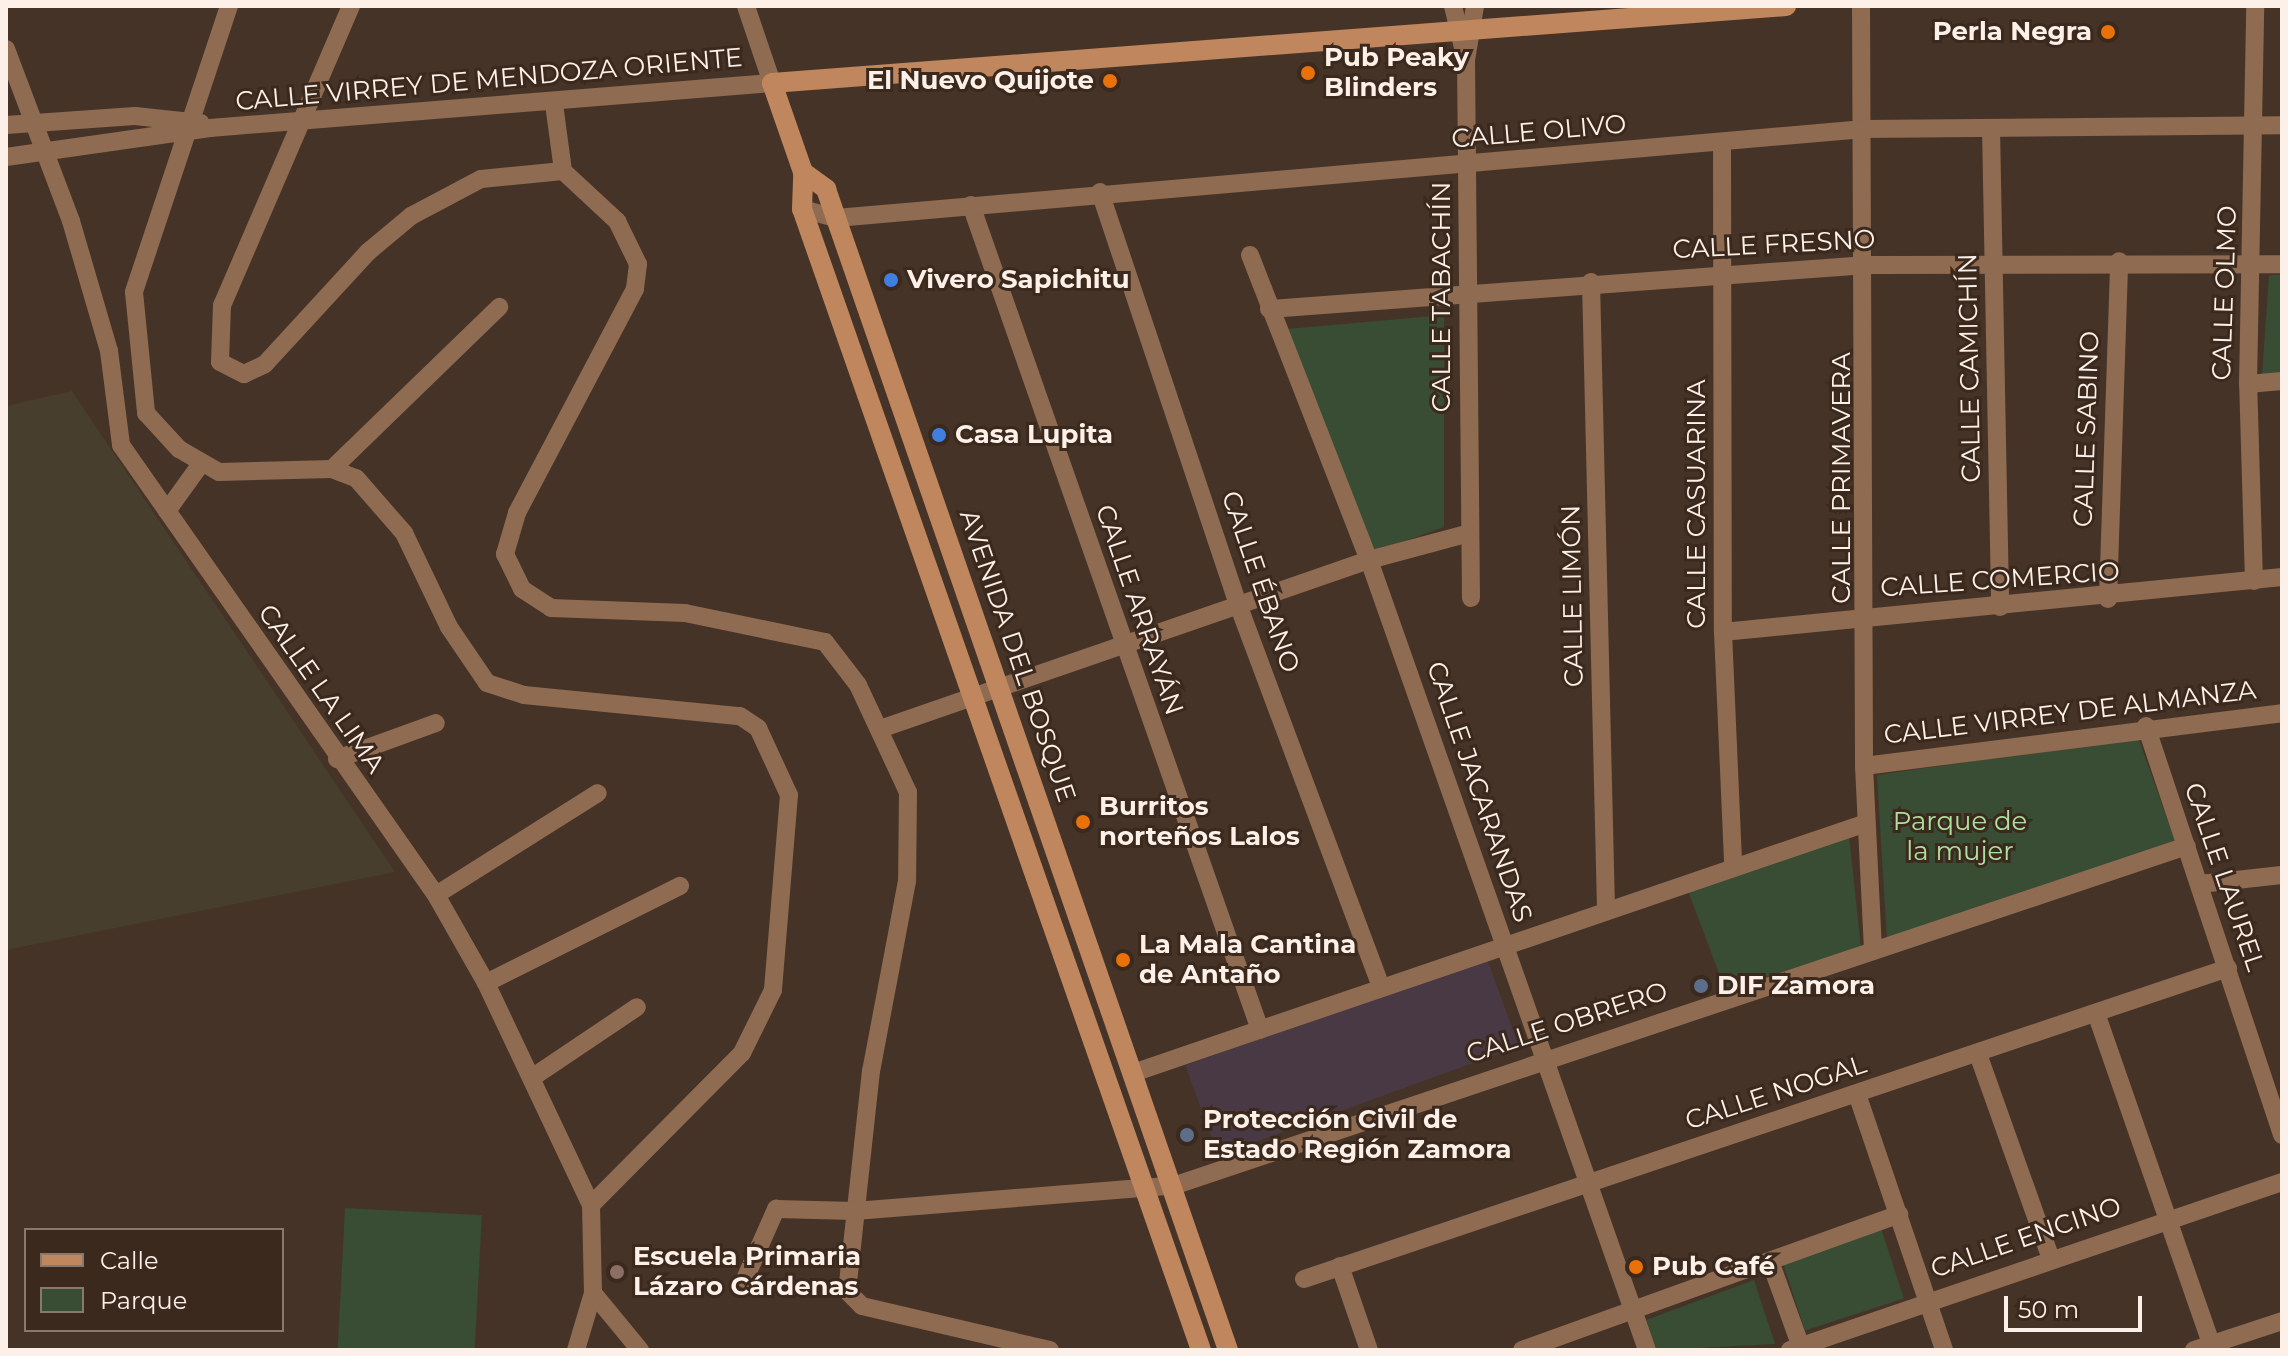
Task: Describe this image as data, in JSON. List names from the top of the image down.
{
  "streets": {
    "street": [
      "CALLE VIRREY DE MENDOZA ORIENTE",
      "CALLE OLIVO",
      "CALLE FRESNO",
      "CALLE OLMO",
      "CALLE TABACHÍN",
      "CALLE CAMICHÍN",
      "CALLE SABINO",
      "CALLE PRIMAVERA",
      "CALLE CASUARINA",
      "CALLE COMERCIO",
      "CALLE ÉBANO",
      "CALLE LIMÓN",
      "CALLE ARRAYÁN",
      "AVENIDA DEL BOSQUE",
      "CALLE LA LIMA",
      "CALLE VIRREY DE ALMANZA",
      "CALLE JACARANDAS",
      "CALLE LAUREL",
      "CALLE OBRERO",
      "CALLE NOGAL",
      "CALLE ENCINO"
    ]
  },
  "crossings": [
    ["CALLE VIRREY DE MENDOZA ORIENTE", "AVENIDA DEL BOSQUE"],
    ["CALLE VIRREY DE MENDOZA ORIENTE", "CALLE LA LIMA"],
    ["CALLE OLIVO", "CALLE OLMO"],
    ["CALLE OLIVO", "CALLE TABACHÍN"],
    ["CALLE OLIVO", "CALLE CAMICHÍN"],
    ["CALLE OLIVO", "CALLE PRIMAVERA"],
    ["CALLE OLIVO", "CALLE CASUARINA"],
    ["CALLE OLIVO", "CALLE ÉBANO"],
    ["CALLE OLIVO", "CALLE ARRAYÁN"],
    ["CALLE OLIVO", "AVENIDA DEL BOSQUE"],
    ["CALLE FRESNO", "CALLE OLMO"],
    ["CALLE FRESNO", "CALLE TABACHÍN"],
    ["CALLE FRESNO", "CALLE CAMICHÍN"],
    ["CALLE FRESNO", "CALLE SABINO"],
    ["CALLE FRESNO", "CALLE PRIMAVERA"],
    ["CALLE FRESNO", "CALLE CASUARINA"],
    ["CALLE FRESNO", "CALLE LIMÓN"],
    ["CALLE FRESNO", "CALLE JACARANDAS"],
    ["CALLE OLMO", "CALLE COMERCIO"],
    ["CALLE CAMICHÍN", "CALLE COMERCIO"],
    ["CALLE SABINO", "CALLE COMERCIO"],
    ["CALLE PRIMAVERA", "CALLE COMERCIO"],
    ["CALLE PRIMAVERA", "CALLE VIRREY DE ALMANZA"],
    ["CALLE PRIMAVERA", "CALLE OBRERO"],
    ["CALLE CASUARINA", "CALLE COMERCIO"],
    ["AVENIDA DEL BOSQUE", "CALLE OBRERO"],
    ["CALLE VIRREY DE ALMANZA", "CALLE LAUREL"],
    ["CALLE JACARANDAS", "CALLE OBRERO"],
    ["CALLE JACARANDAS", "CALLE NOGAL"],
    ["CALLE LAUREL", "CALLE OBRERO"],
    ["CALLE LAUREL", "CALLE NOGAL"]
  ],
  "parks": ["Parque de la mujer"],
  "places": [
    "Perla Negra",
    "Pub Peaky Blinders",
    "El Nuevo Quijote",
    "Vivero Sapichitu",
    "Casa Lupita",
    "Burritos norteños Lalos",
    "La Mala Cantina de Antaño",
    "DIF Zamora",
    "Protección Civil de Estado Región Zamora",
    "Pub Café",
    "Escuela Primaria Lázaro Cárdenas"
  ],
  "legend": ["Calle", "Parque"],
  "scale_bar": "50 m"
}
